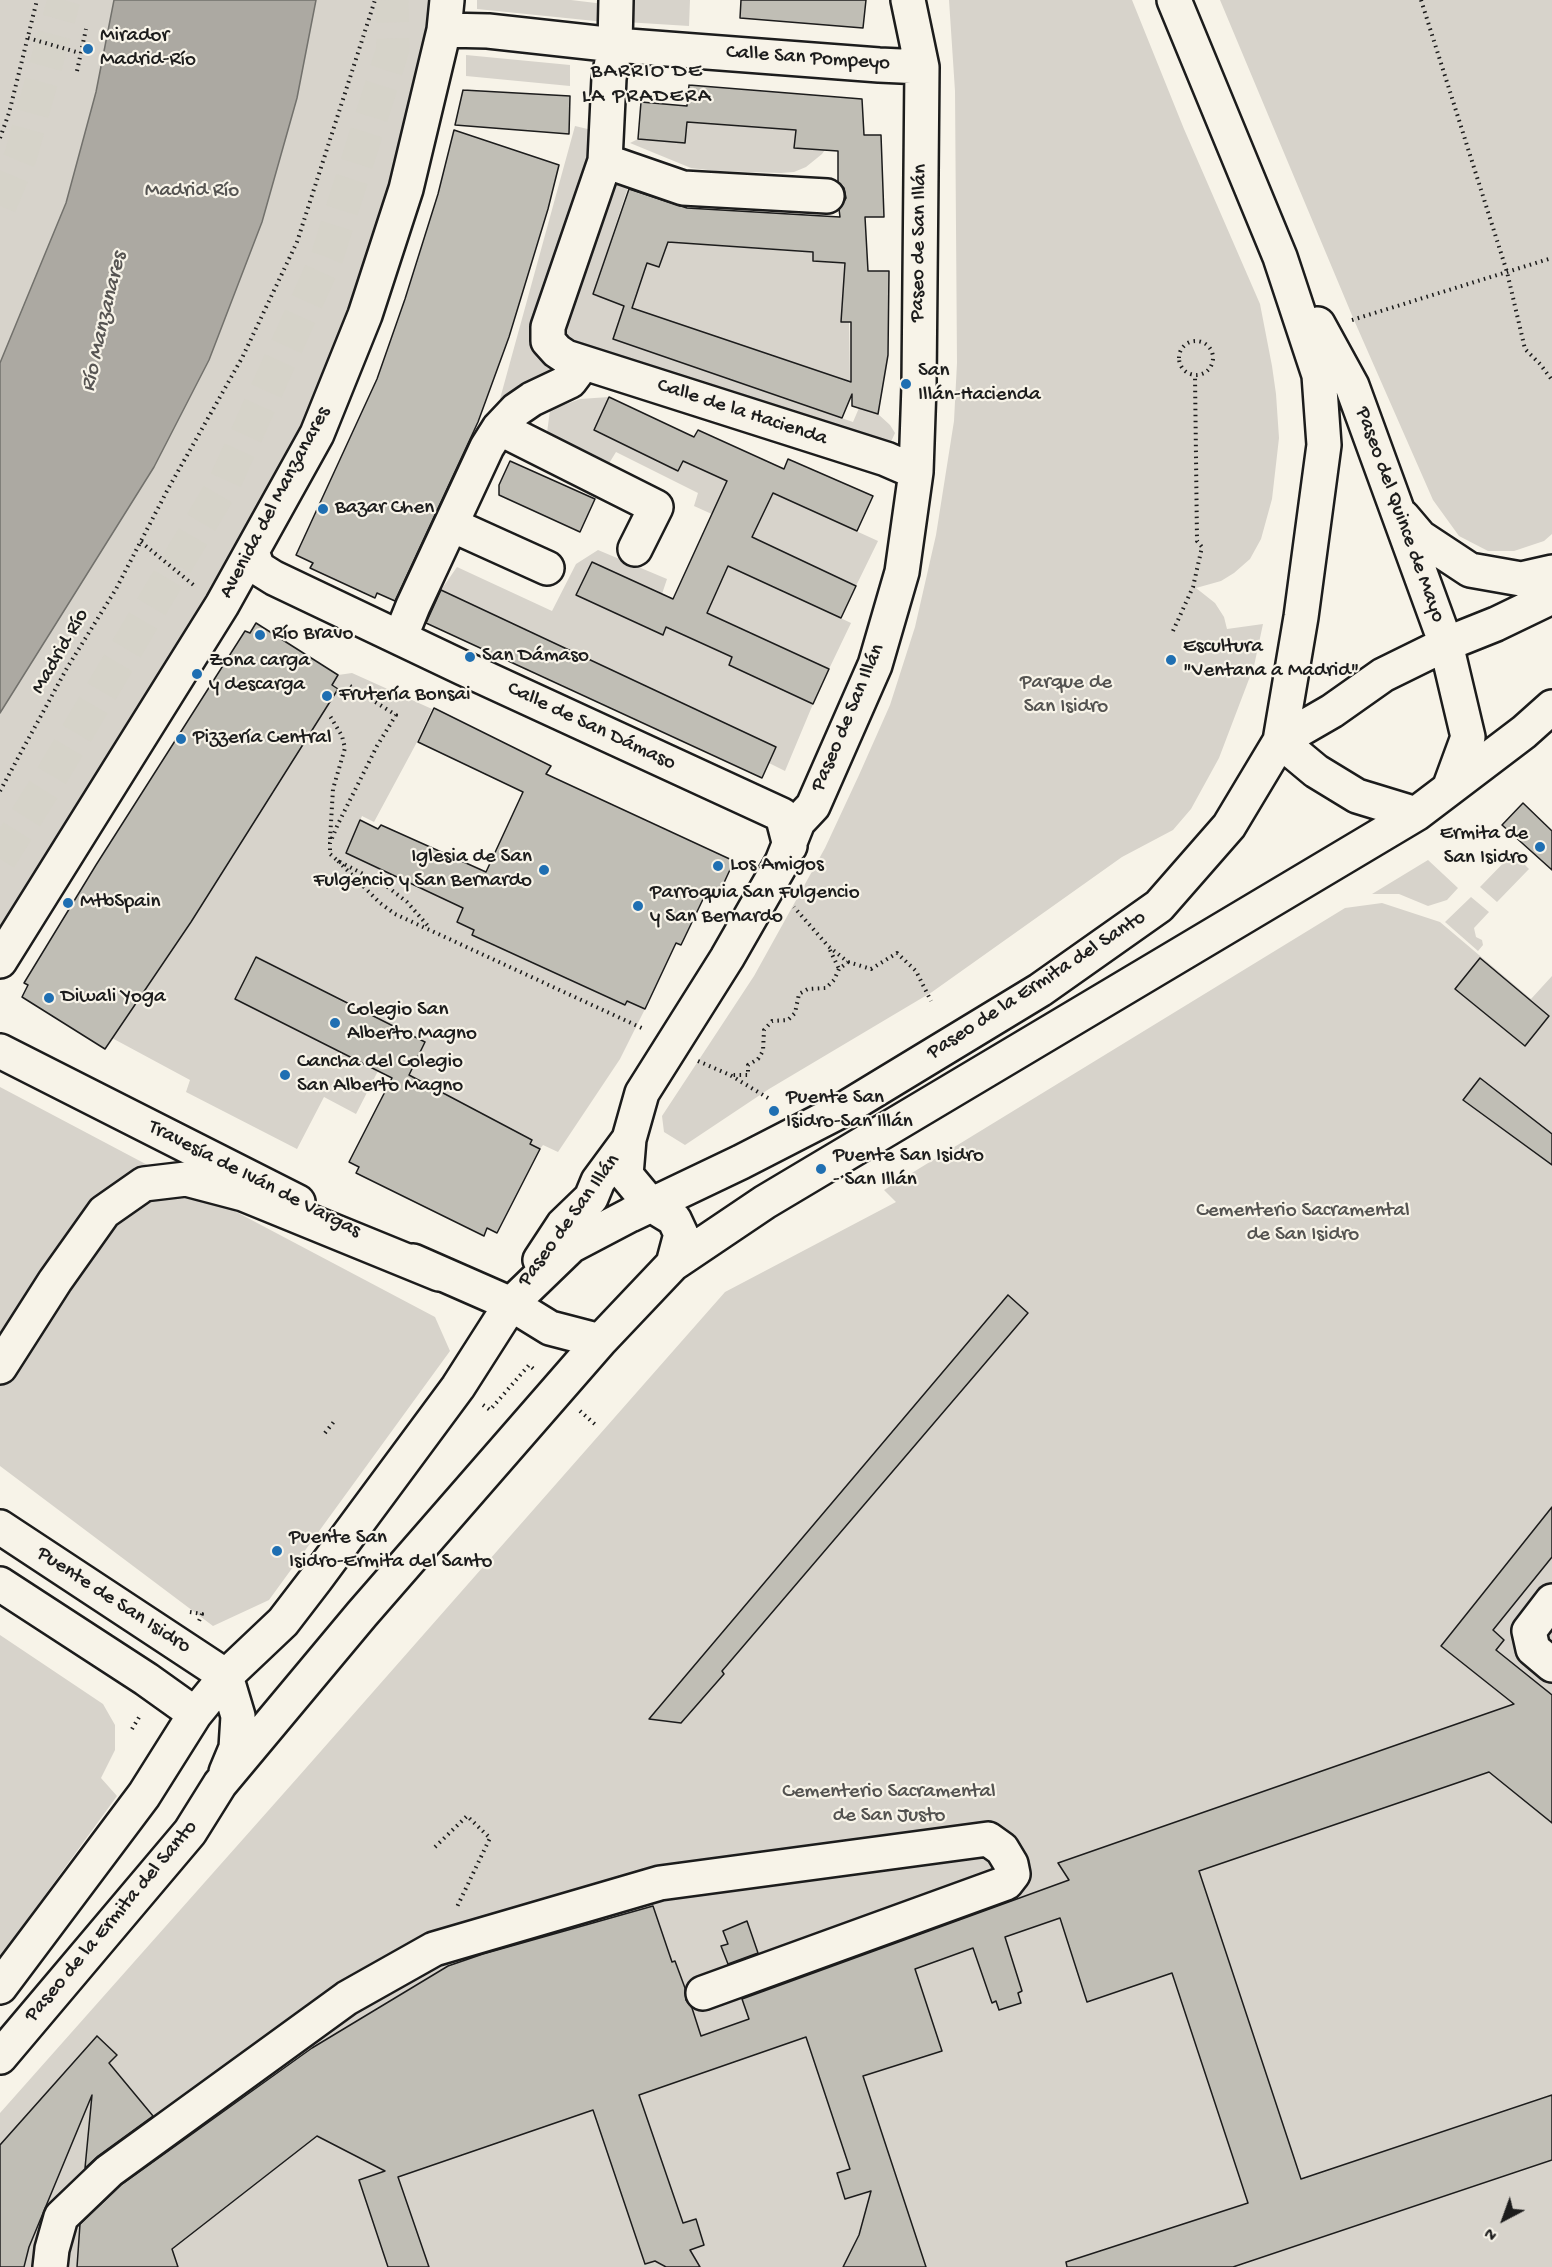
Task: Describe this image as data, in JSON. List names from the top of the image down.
{
  "streets": {
    "main road": [
      "Calle San Pompeyo",
      "Paseo de San Illán",
      "Calle de la Hacienda",
      "Avenida del Manzanares",
      "Paseo del Quince de Mayo",
      "Calle de San Dámaso",
      "Paseo de la Ermita del Santo",
      "Travesía de Iván de Vargas",
      "Puente de San Isidro"
    ],
    "path": ["Madrid Río"]
  },
  "crossings": [
    ["Calle San Pompeyo", "Paseo de San Illán"],
    ["Calle San Pompeyo", "Avenida del Manzanares"],
    ["Paseo de San Illán", "Calle de la Hacienda"],
    ["Paseo de San Illán", "Calle de San Dámaso"],
    ["Paseo de San Illán", "Paseo de la Ermita del Santo"],
    ["Paseo de San Illán", "Travesía de Iván de Vargas"],
    ["Avenida del Manzanares", "Calle de San Dámaso"],
    ["Paseo del Quince de Mayo", "Paseo de la Ermita del Santo"],
    ["Paseo de la Ermita del Santo", "Travesía de Iván de Vargas"],
    ["Paseo de la Ermita del Santo", "Puente de San Isidro"]
  ],
  "districts": ["BARRIO DE LA PRADERA"],
  "water": ["Río Manzanares"],
  "parks": [
    "Madrid Río",
    "Parque de San Isidro",
    "Cementerio Sacramental de San Isidro",
    "Cementerio Sacramental de San Justo"
  ],
  "places": [
    "Mirador Madrid-Río",
    "San Illán-Hacienda",
    "Bazar Chen",
    "Río Bravo",
    "San Dámaso",
    "Escultura \"Ventana a Madrid\"",
    "Zona carga y descarga",
    "Frutería Bonsai",
    "Pizzería Central",
    "Ermita de San Isidro",
    "Los Amigos",
    "Iglesia de San Fulgencio y San Bernardo",
    "MtbSpain",
    "Parroquia San Fulgencio y San Bernardo",
    "Diwali Yoga",
    "Colegio San Alberto Magno",
    "Cancha del Colegio San Alberto Magno",
    "Puente San Isidro-San Illán",
    "Puente San Isidro - San Illán",
    "Puente San Isidro-Ermita del Santo"
  ],
  "north": "bottom left"
}
